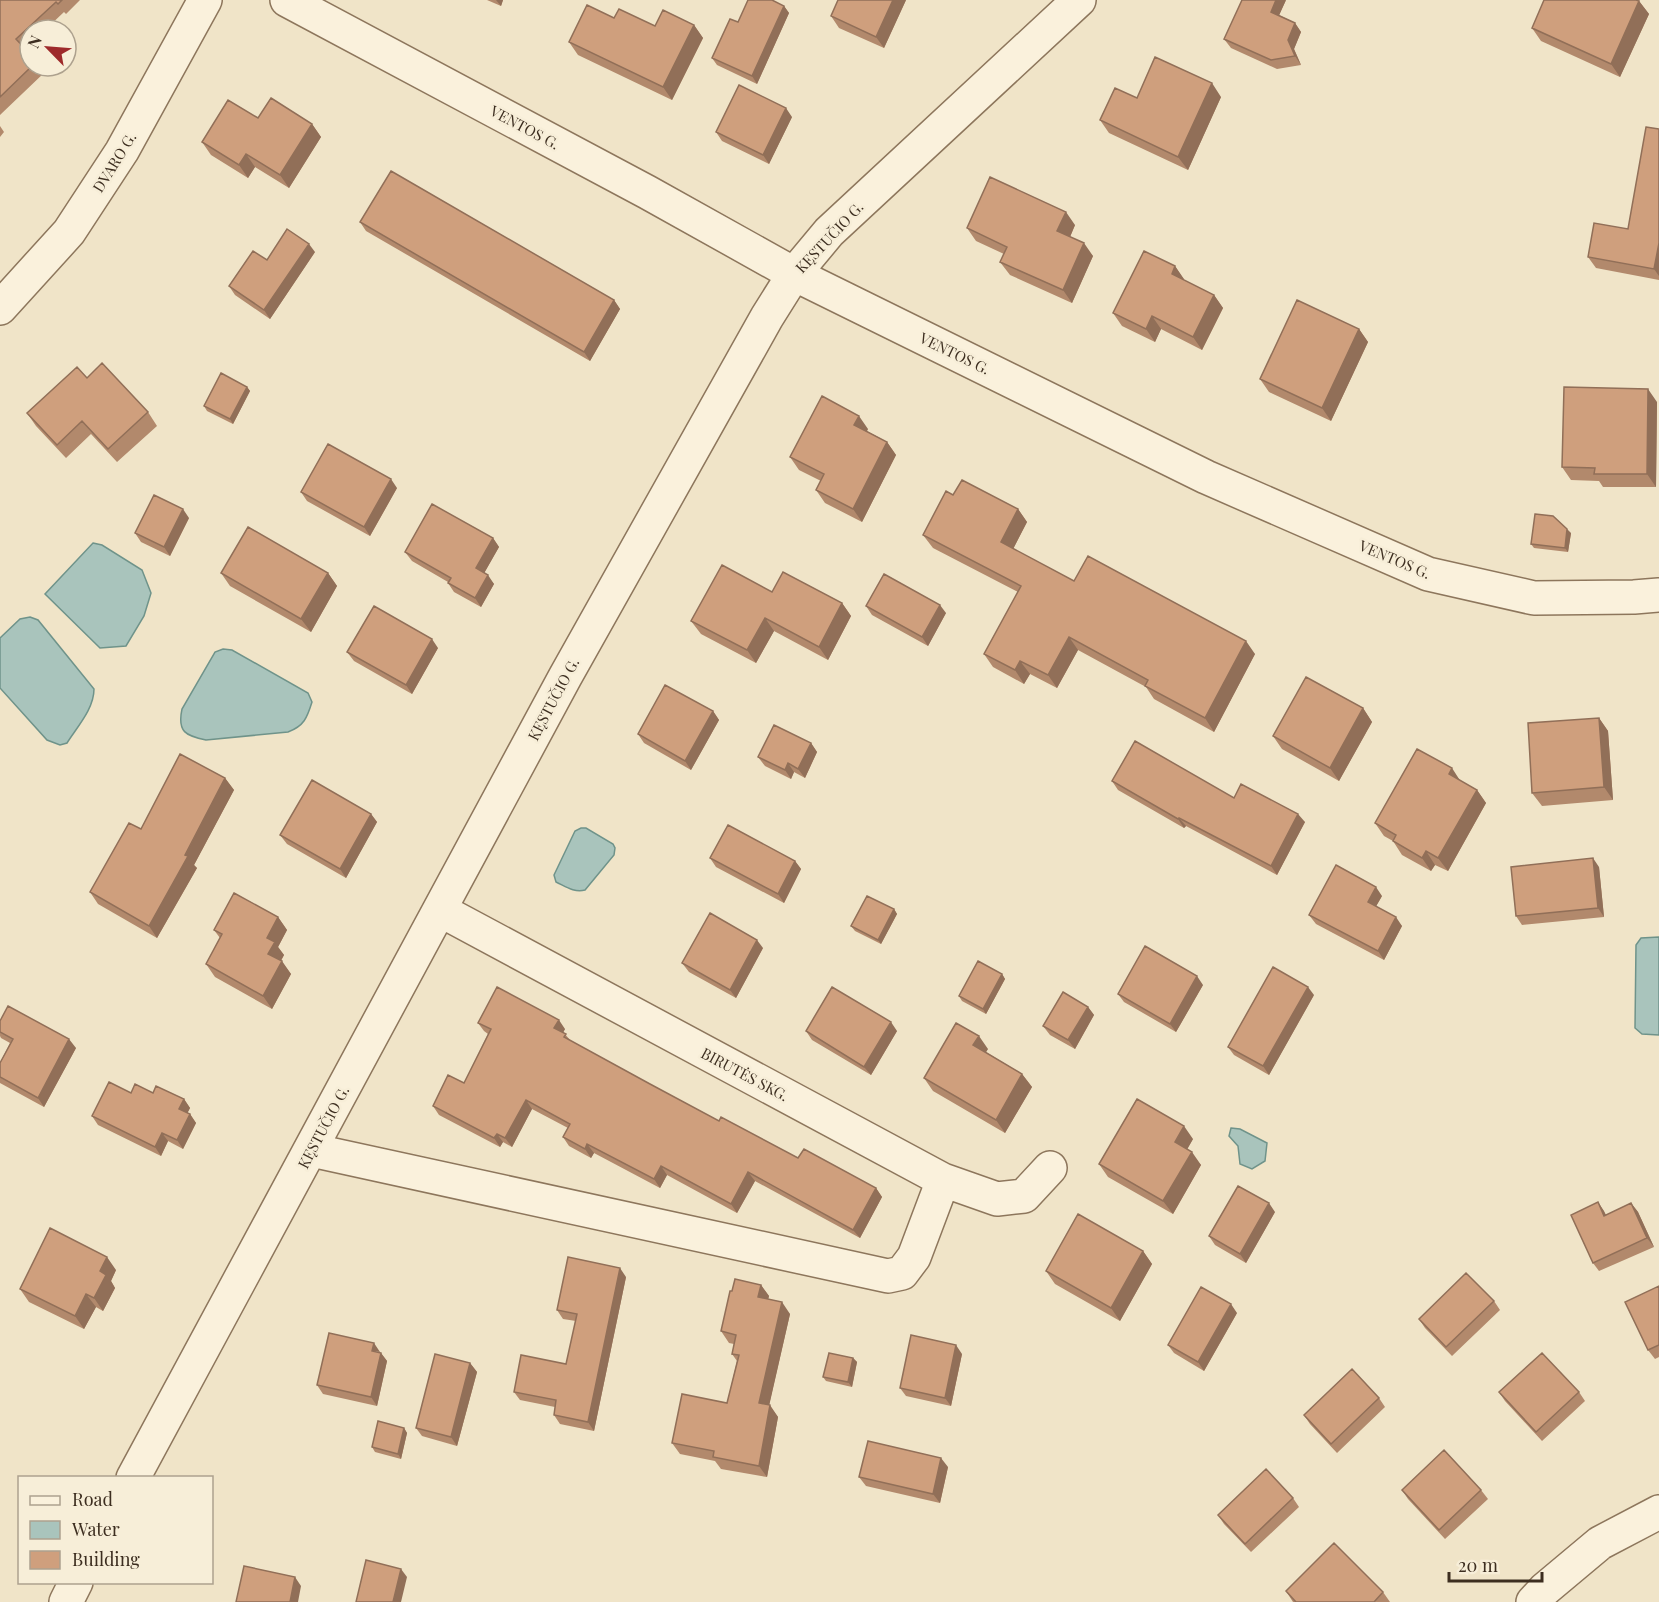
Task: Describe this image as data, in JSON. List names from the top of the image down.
{
  "streets": {
    "street": [
      "VENTOS G.",
      "DVARO G.",
      "KĘSTUČIO G.",
      "BIRUTĖS SKG."
    ]
  },
  "crossings": [
    ["VENTOS G.", "KĘSTUČIO G."],
    ["KĘSTUČIO G.", "BIRUTĖS SKG."]
  ],
  "legend": ["Road", "Water", "Building"],
  "scale_bar": "20 m",
  "north": "top left"
}
